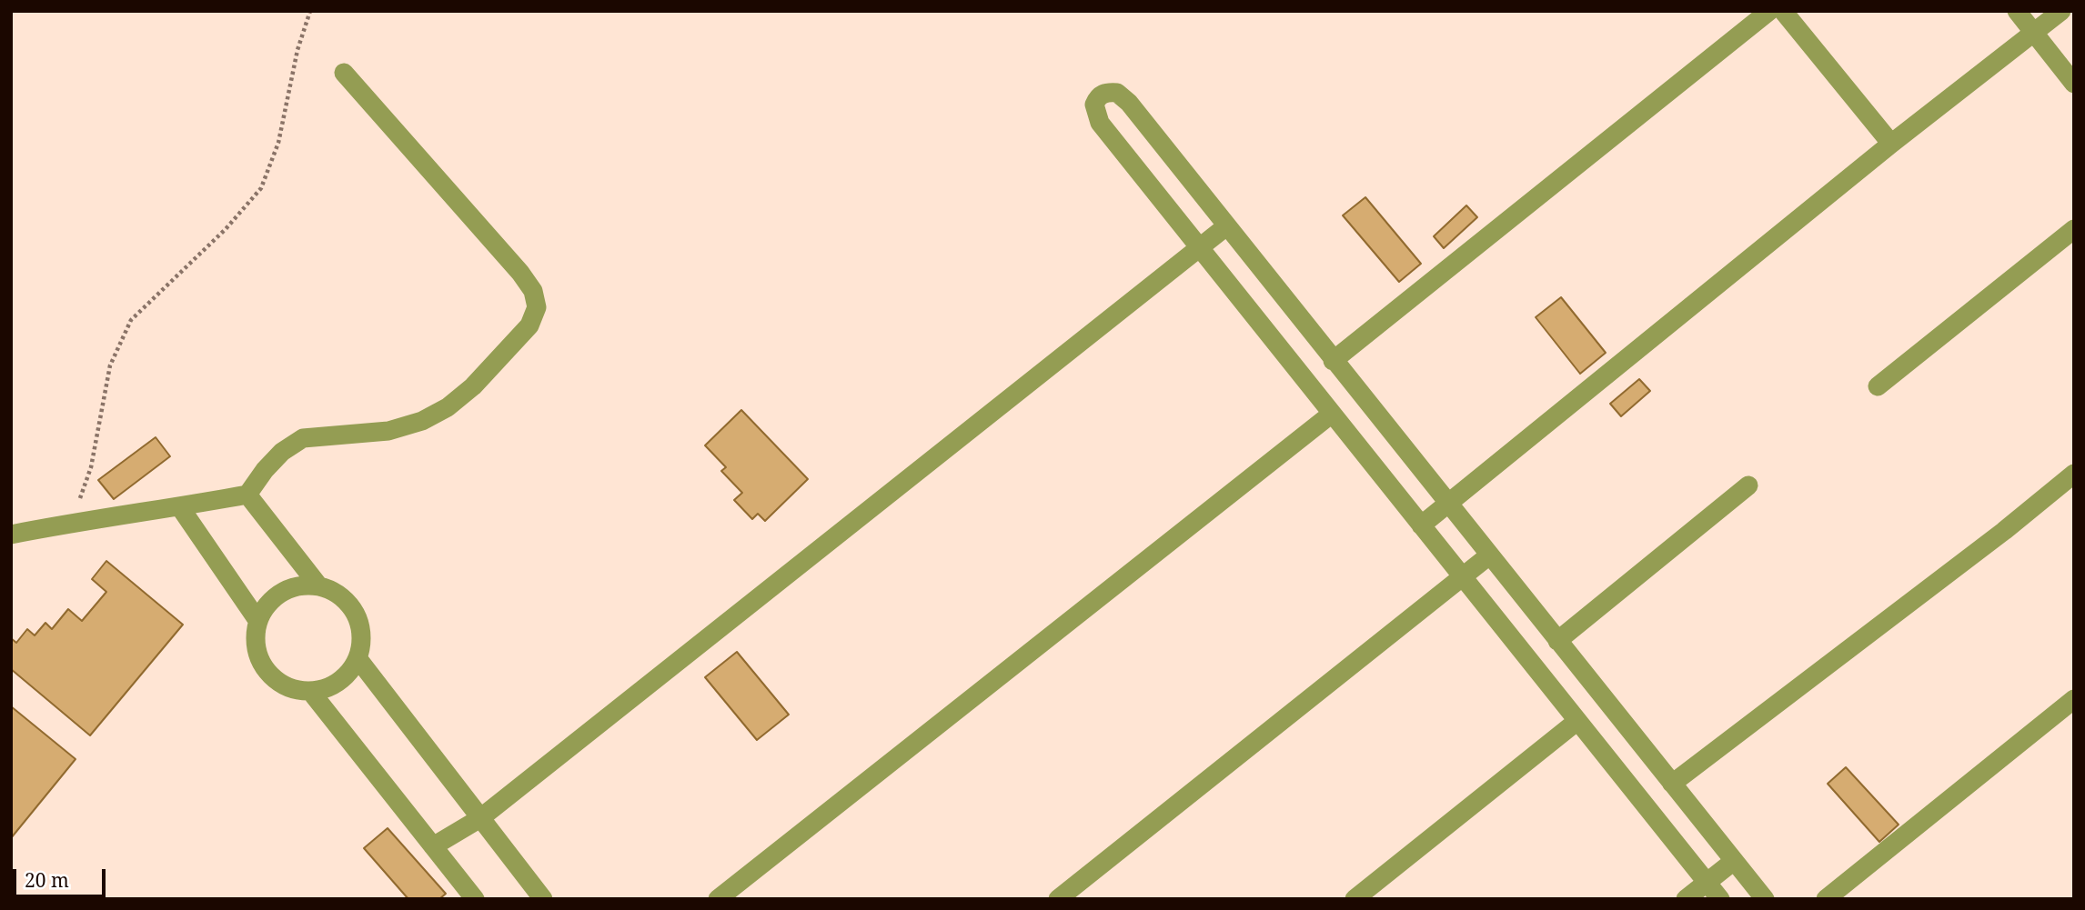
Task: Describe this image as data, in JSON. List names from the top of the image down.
{
  "scale_bar": "20 m"
}
